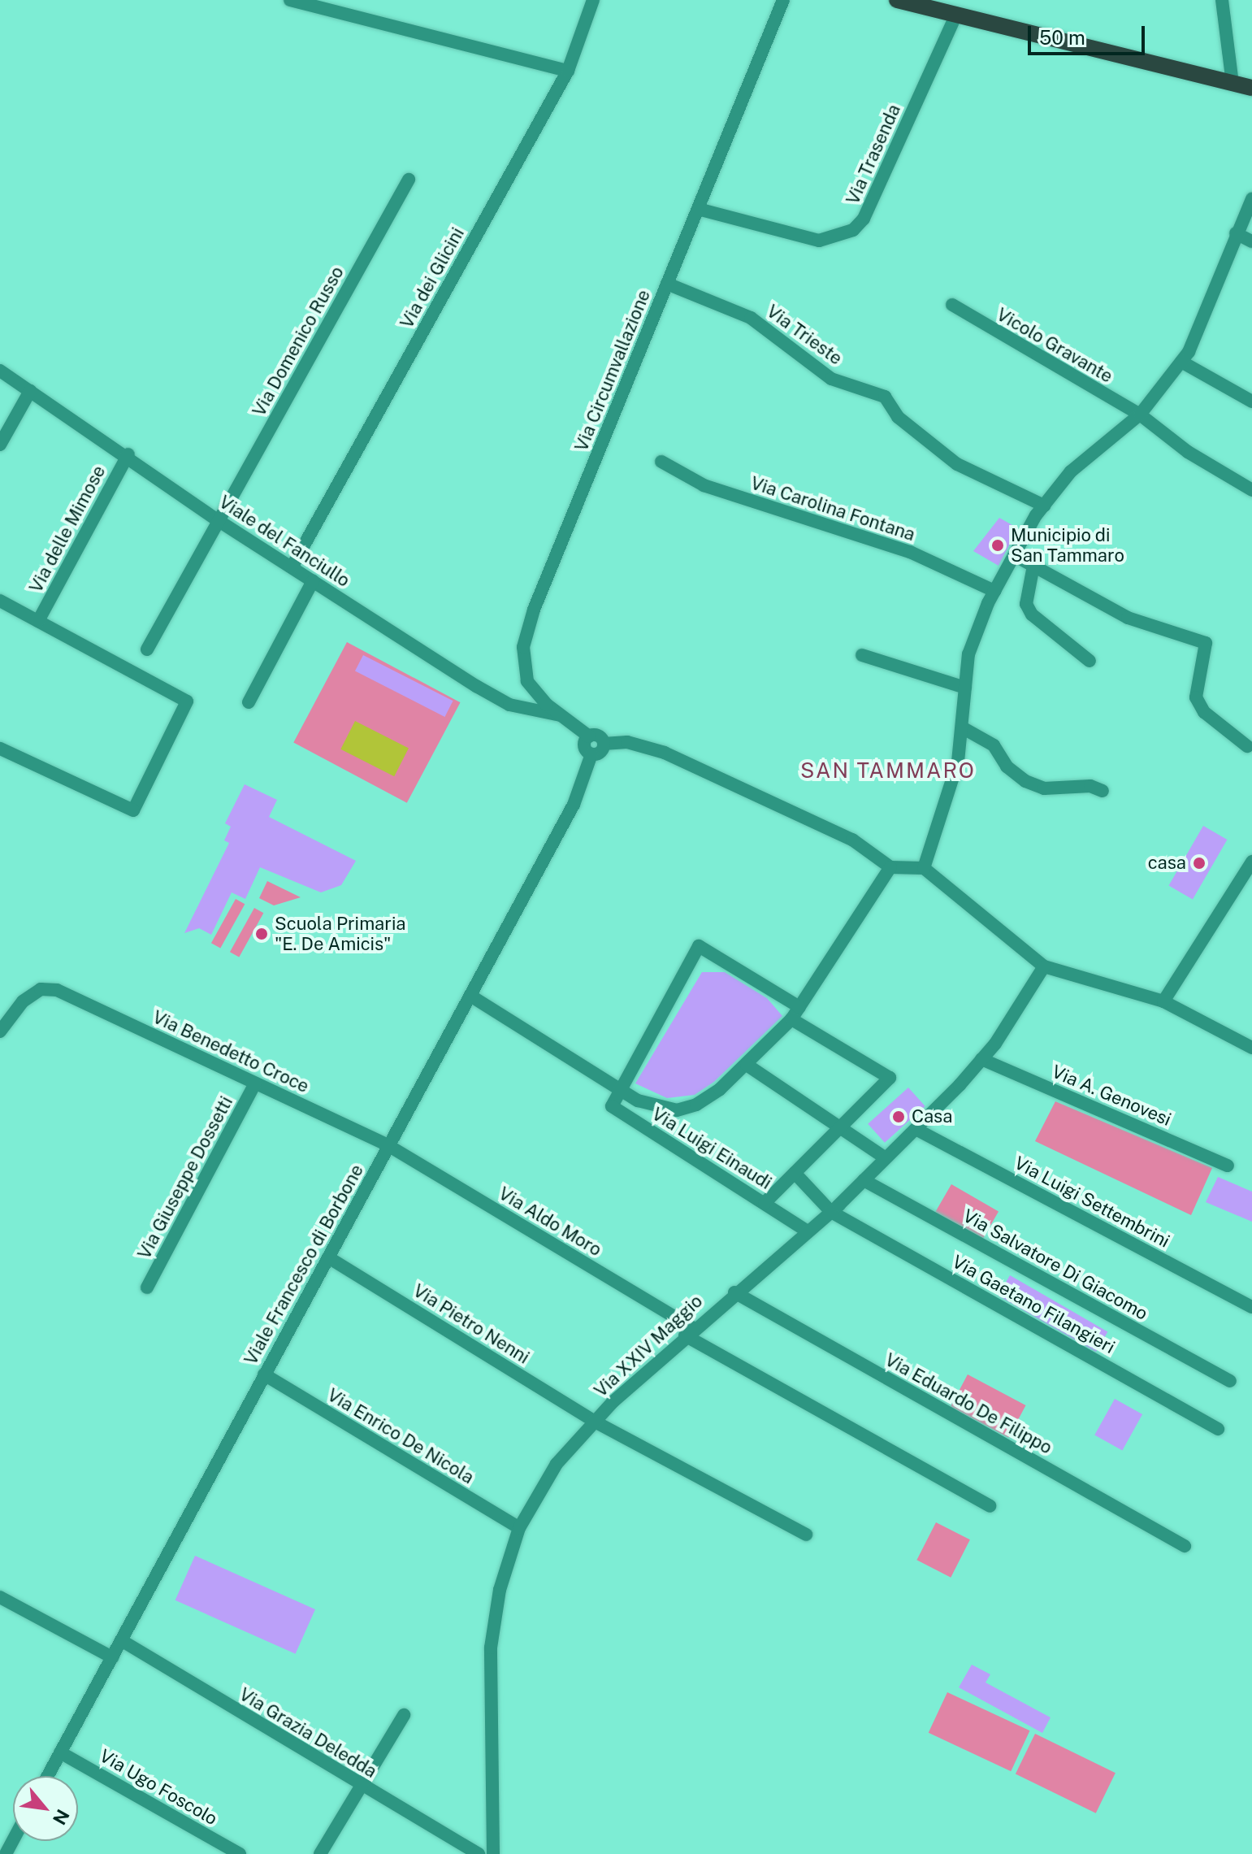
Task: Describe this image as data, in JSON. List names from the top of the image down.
{
  "streets": {
    "street": [
      "Via Trasenda",
      "Via dei Glicini",
      "Via Trieste",
      "Via Domenico Russo",
      "Vicolo Gravante",
      "Via Circumvallazione",
      "Via Carolina Fontana",
      "Via delle Mimose",
      "Viale del Fanciullo",
      "Via Benedetto Croce",
      "Via A. Genovesi",
      "Via Luigi Einaudi",
      "Via Giuseppe Dossetti",
      "Via Luigi Settembrini",
      "Via Aldo Moro",
      "Viale Francesco di Borbone",
      "Via Salvatore Di Giacomo",
      "Via Gaetano Filangieri",
      "Via Pietro Nenni",
      "Via XXIV Maggio",
      "Via Eduardo De Filippo",
      "Via Enrico De Nicola",
      "Via Grazia Deledda",
      "Via Ugo Foscolo"
    ]
  },
  "crossings": [
    ["Via Trasenda", "Via Circumvallazione"],
    ["Via dei Glicini", "Viale del Fanciullo"],
    ["Via Trieste", "Via Circumvallazione"],
    ["Via Domenico Russo", "Viale del Fanciullo"],
    ["Via Circumvallazione", "Viale del Fanciullo"],
    ["Via Circumvallazione", "Viale Francesco di Borbone"],
    ["Via delle Mimose", "Viale del Fanciullo"],
    ["Via Benedetto Croce", "Via Giuseppe Dossetti"],
    ["Via Benedetto Croce", "Via Aldo Moro"],
    ["Via Benedetto Croce", "Viale Francesco di Borbone"],
    ["Via A. Genovesi", "Via XXIV Maggio"],
    ["Via Luigi Einaudi", "Via XXIV Maggio"],
    ["Via Luigi Settembrini", "Via XXIV Maggio"],
    ["Via Aldo Moro", "Viale Francesco di Borbone"],
    ["Via Aldo Moro", "Via XXIV Maggio"],
    ["Viale Francesco di Borbone", "Via Pietro Nenni"],
    ["Viale Francesco di Borbone", "Via Enrico De Nicola"],
    ["Viale Francesco di Borbone", "Via Grazia Deledda"],
    ["Viale Francesco di Borbone", "Via Ugo Foscolo"],
    ["Via Salvatore Di Giacomo", "Via XXIV Maggio"],
    ["Via Gaetano Filangieri", "Via XXIV Maggio"],
    ["Via Pietro Nenni", "Via XXIV Maggio"],
    ["Via XXIV Maggio", "Via Eduardo De Filippo"],
    ["Via XXIV Maggio", "Via Enrico De Nicola"]
  ],
  "districts": ["SAN TAMMARO"],
  "places": [
    "Municipio di San Tammaro",
    "casa",
    "Scuola Primaria \"E. De Amicis\"",
    "Casa"
  ],
  "scale_bar": "50 m",
  "north": "bottom right"
}
